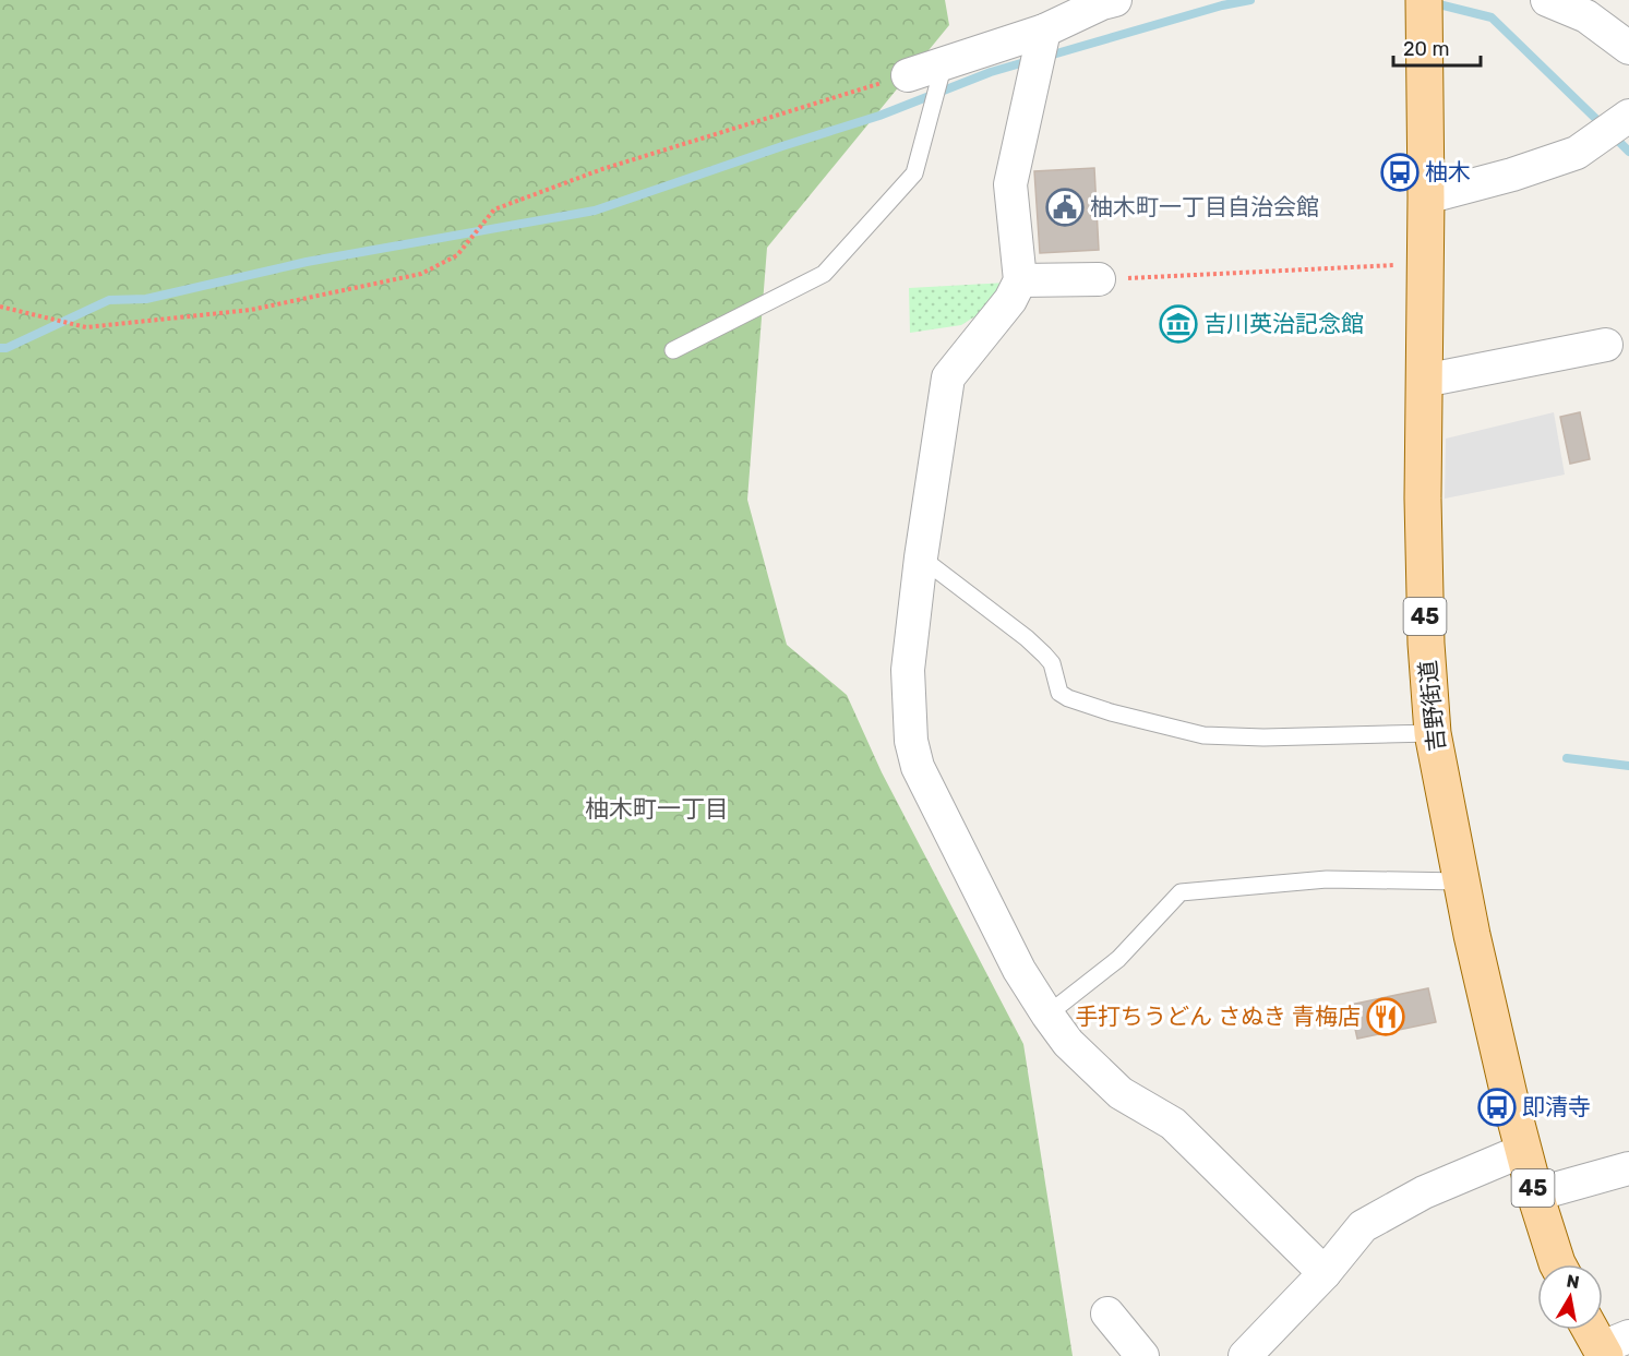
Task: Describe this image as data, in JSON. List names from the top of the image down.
{
  "streets": {
    "main road": ["45", "吉野街道"]
  },
  "districts": ["柚木町一丁目"],
  "places": {
    "bus stop": ["柚木", "即清寺"],
    "public building": ["柚木町一丁目自治会館"],
    "museum": ["吉川英治記念館"],
    "restaurant": ["手打ちうどん さぬき 青梅店"]
  },
  "scale_bar": "20 m",
  "north": "top"
}
